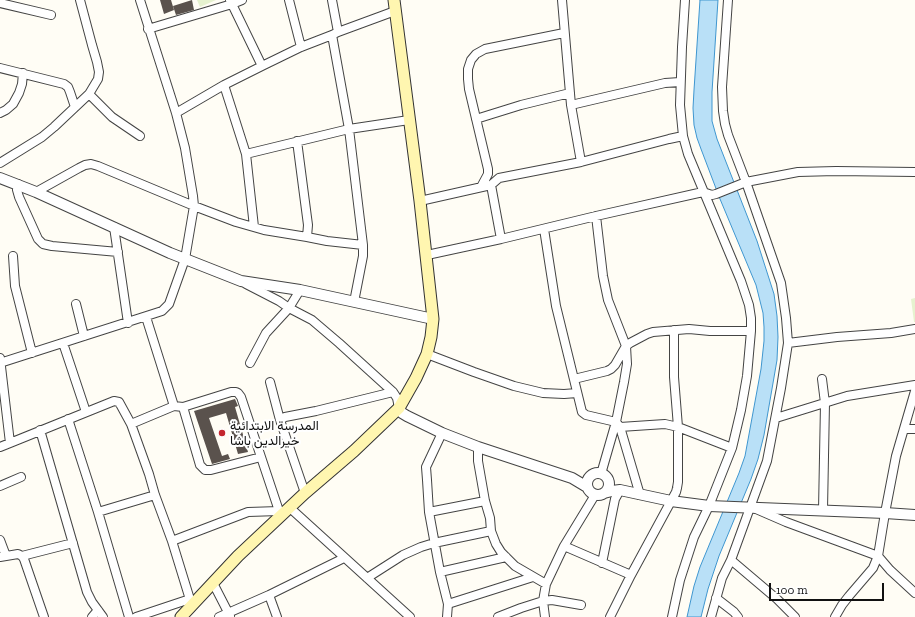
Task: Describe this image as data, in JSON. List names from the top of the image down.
{
  "places": ["المدرسة الابتدائية خيرالدين باشا"],
  "scale_bar": "100 m"
}
